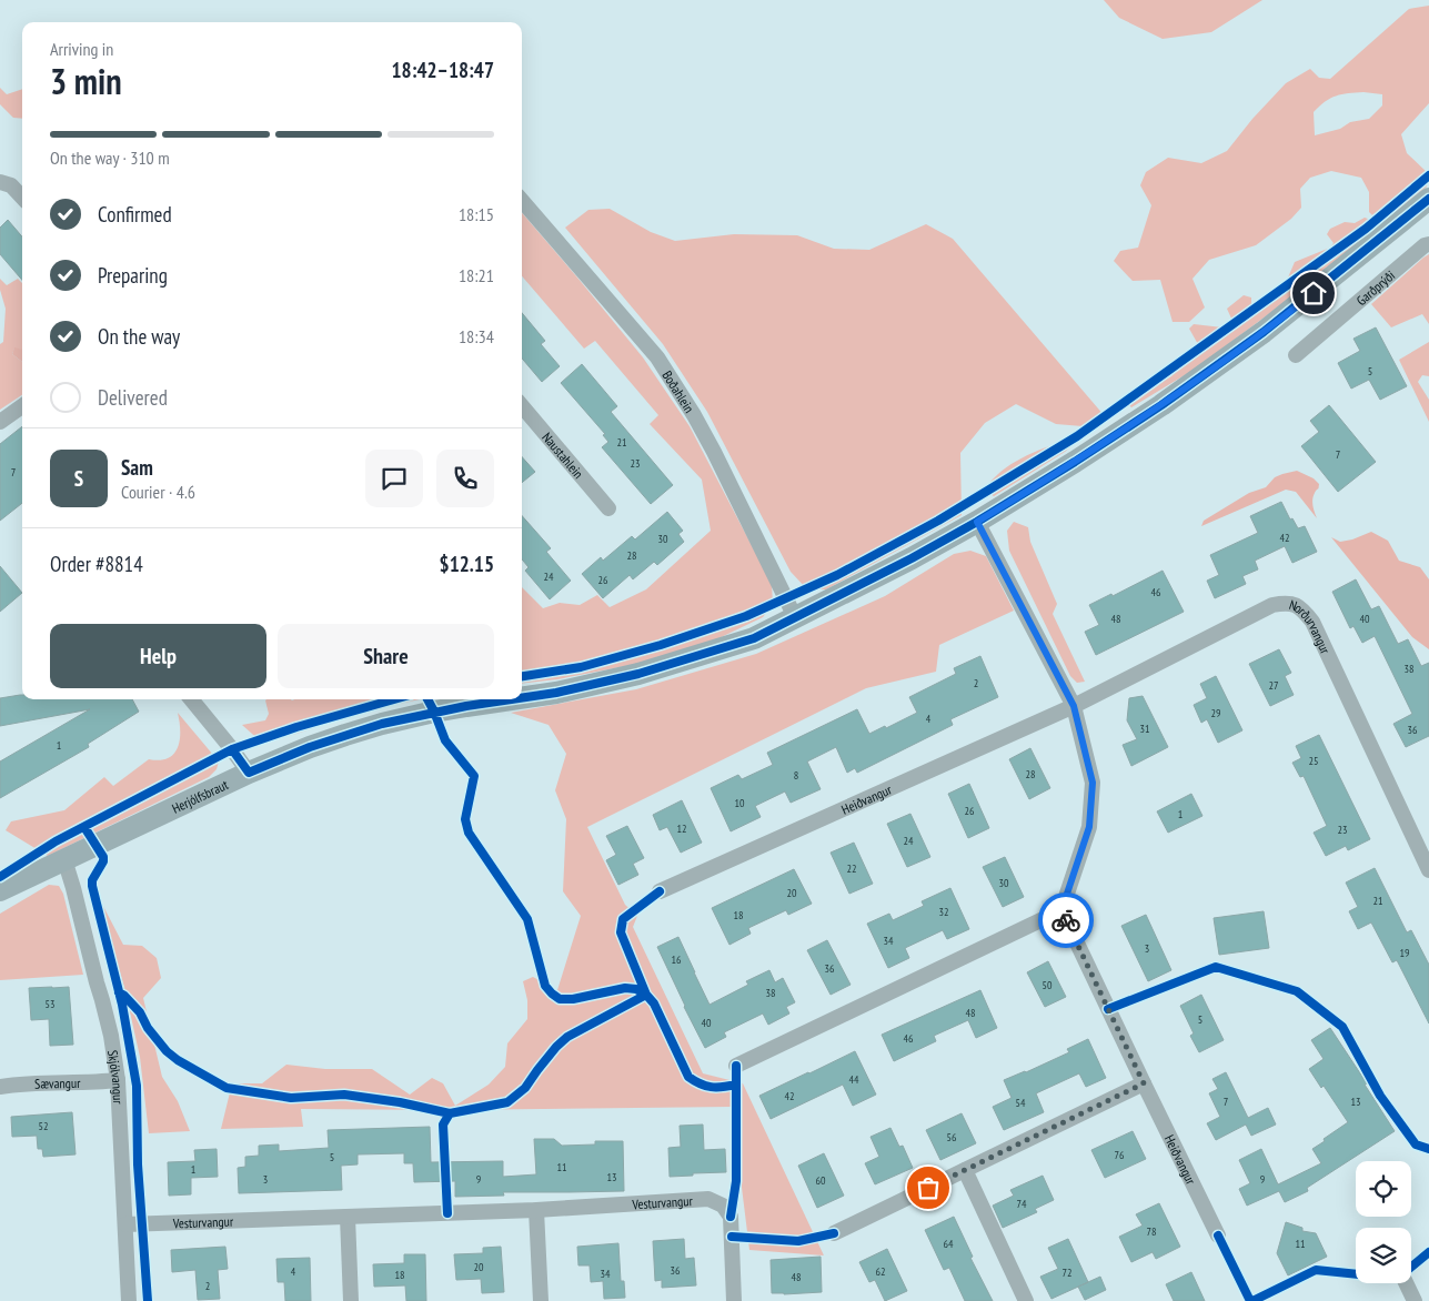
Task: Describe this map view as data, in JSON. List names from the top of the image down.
{
  "streets": {
    "street": [
      "Garðprýði",
      "Boðahlein",
      "Naustahlein",
      "Norðurvangur",
      "Herjólfsbraut",
      "Heiðvangur",
      "Skjólvangur",
      "Sævangur",
      "Vesturvangur"
    ]
  },
  "crossings": [
    ["Boðahlein", "Herjólfsbraut"],
    ["Norðurvangur", "Heiðvangur"],
    ["Herjólfsbraut", "Skjólvangur"],
    ["Skjólvangur", "Sævangur"],
    ["Skjólvangur", "Vesturvangur"]
  ],
  "house_numbers": [
    "5",
    "21",
    "7",
    "23",
    "7",
    "42",
    "30",
    "28",
    "24",
    "26",
    "46",
    "48",
    "40",
    "38",
    "2",
    "27",
    "29",
    "4",
    "31",
    "36",
    "1",
    "25",
    "28",
    "8",
    "10",
    "26",
    "1",
    "12",
    "23",
    "24",
    "22",
    "30",
    "20",
    "21",
    "32",
    "18",
    "34",
    "3",
    "19",
    "16",
    "36",
    "50",
    "38",
    "53",
    "48",
    "5",
    "40",
    "46",
    "44",
    "42",
    "7",
    "13",
    "54",
    "52",
    "56",
    "76",
    "5",
    "11",
    "1",
    "13",
    "3",
    "9",
    "9",
    "60",
    "74",
    "78",
    "64",
    "11",
    "20",
    "36",
    "4",
    "62",
    "72",
    "34",
    "18",
    "48",
    "2"
  ],
  "page": {
    "heading": ["3 min", "Arriving in", "18:42–18:47"],
    "panel": [
      "Sam",
      "Courier · 4.6",
      "Order #8814",
      "$12.15"
    ],
    "bar": "On the way · 310 m",
    "list": [
      ["Confirmed", "18:15"],
      ["Preparing", "18:21"],
      ["On the way", "18:34"],
      "Delivered"
    ],
    "round": "S",
    "buttons": ["Help", "Share"]
  }
}
